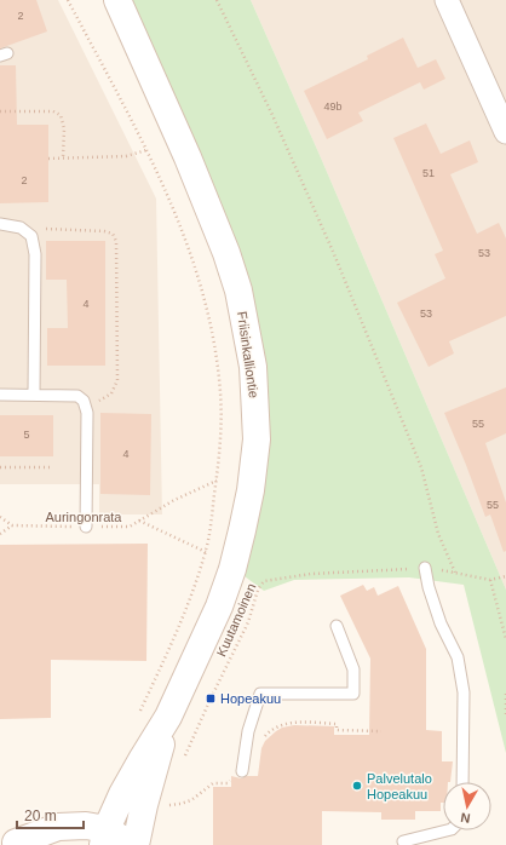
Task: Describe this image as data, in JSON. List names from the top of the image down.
{
  "streets": {
    "main road": ["Friisinkalliontie"],
    "path": ["Auringonrata", "Kuutamoinen"]
  },
  "places": {
    "transit": ["Hopeakuu"],
    "other": ["Palvelutalo Hopeakuu"]
  },
  "house_numbers": [
    "2",
    "49b",
    "51",
    "2",
    "53",
    "4",
    "53",
    "55",
    "5",
    "4",
    "55"
  ],
  "scale_bar": "20 m",
  "north": "bottom"
}
